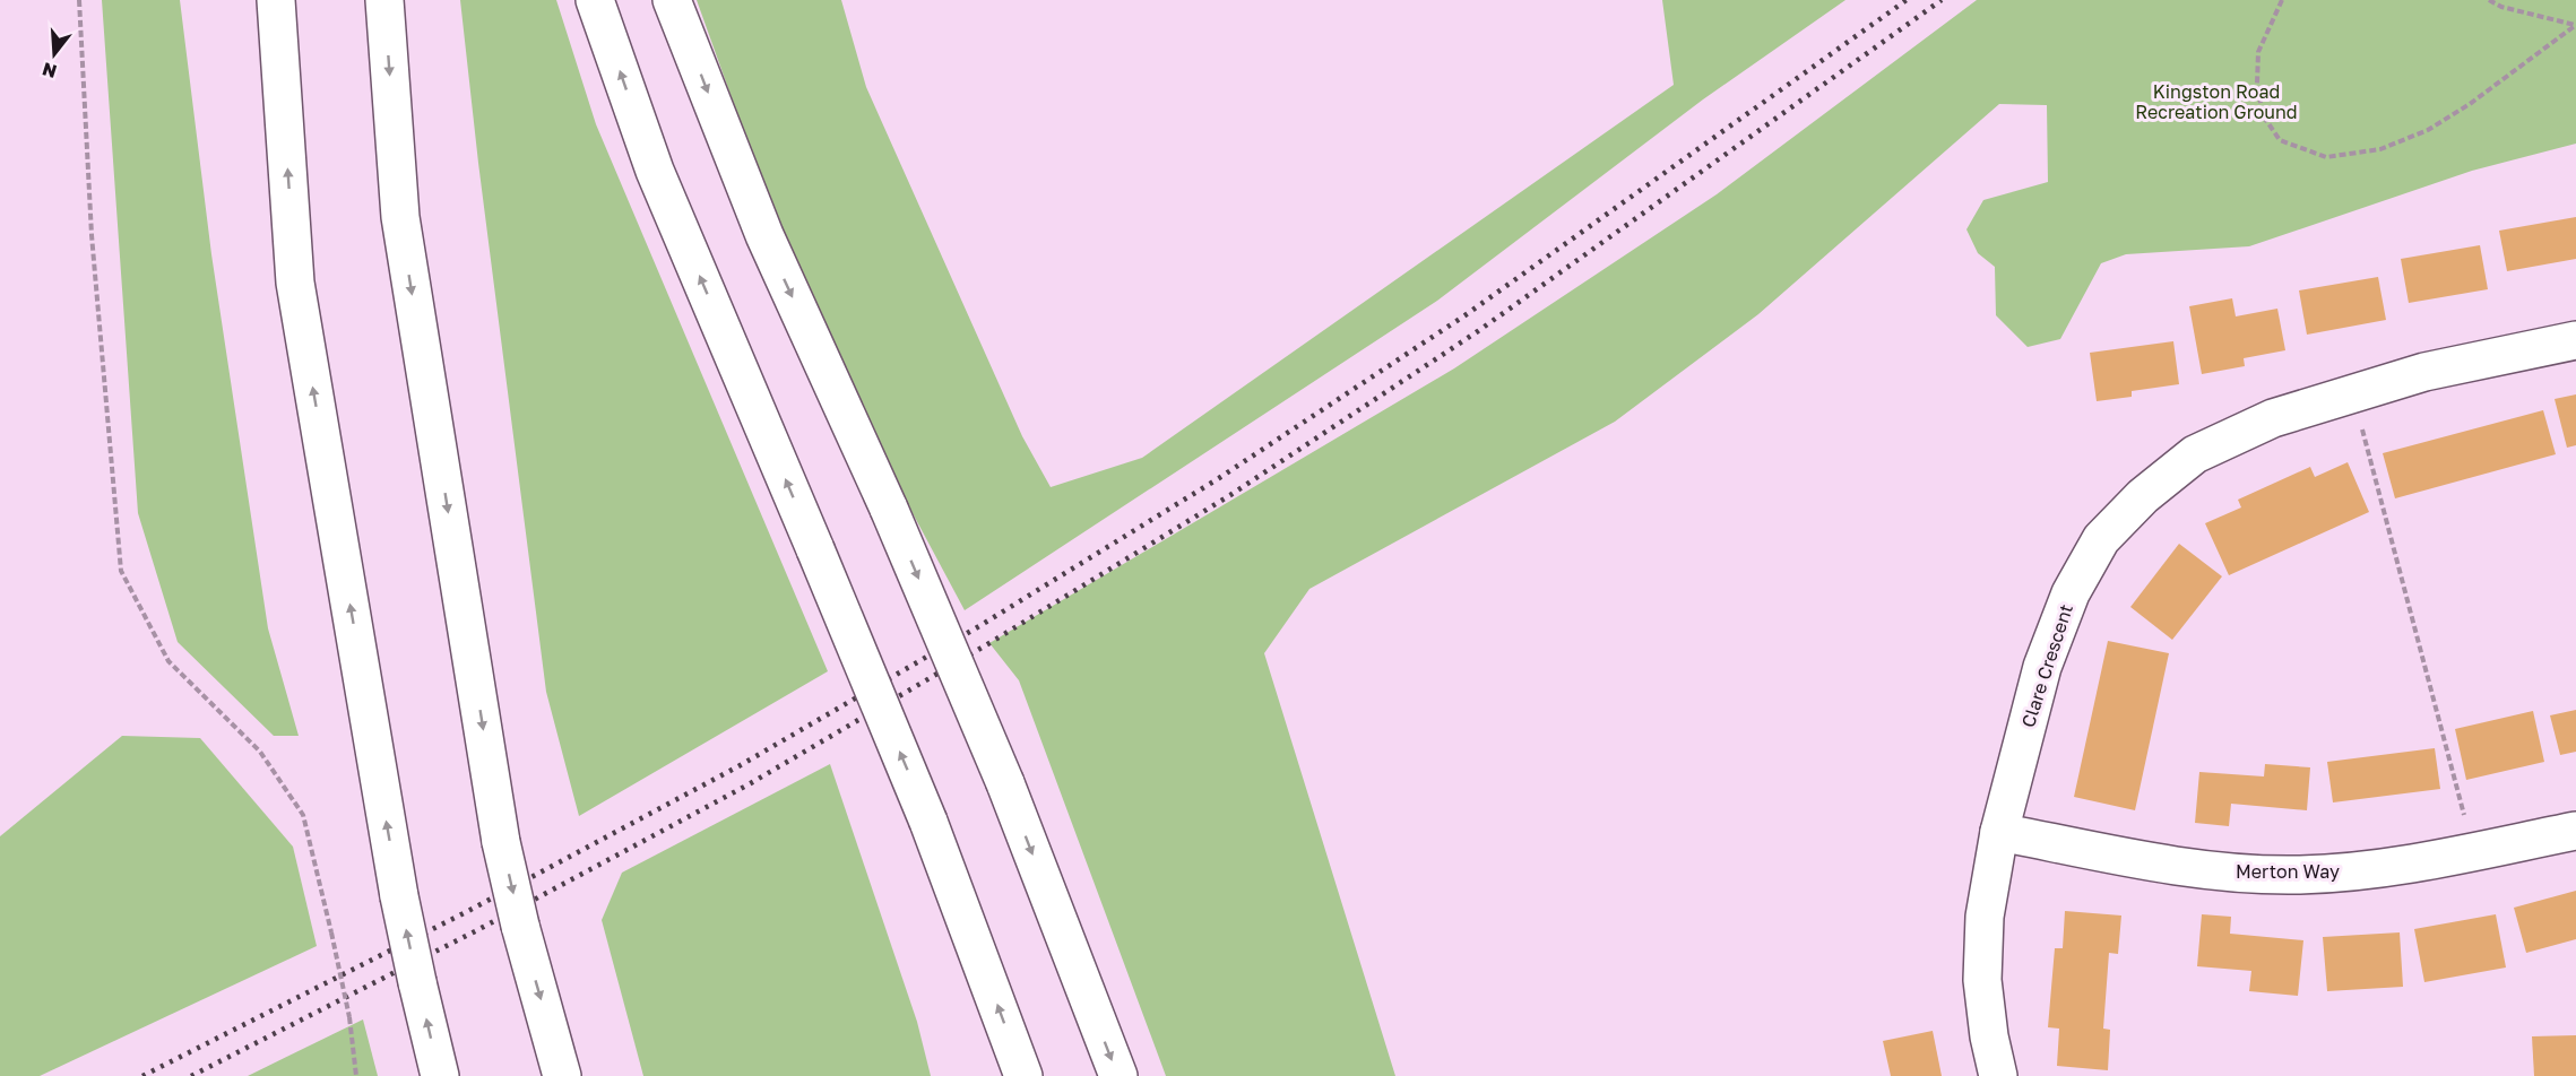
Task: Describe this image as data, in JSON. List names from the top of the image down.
{
  "streets": {
    "main road": ["Clare Crescent", "Merton Way"]
  },
  "crossings": [
    ["Clare Crescent", "Merton Way"]
  ],
  "parks": ["Kingston Road Recreation Ground"],
  "north": "bottom"
}
